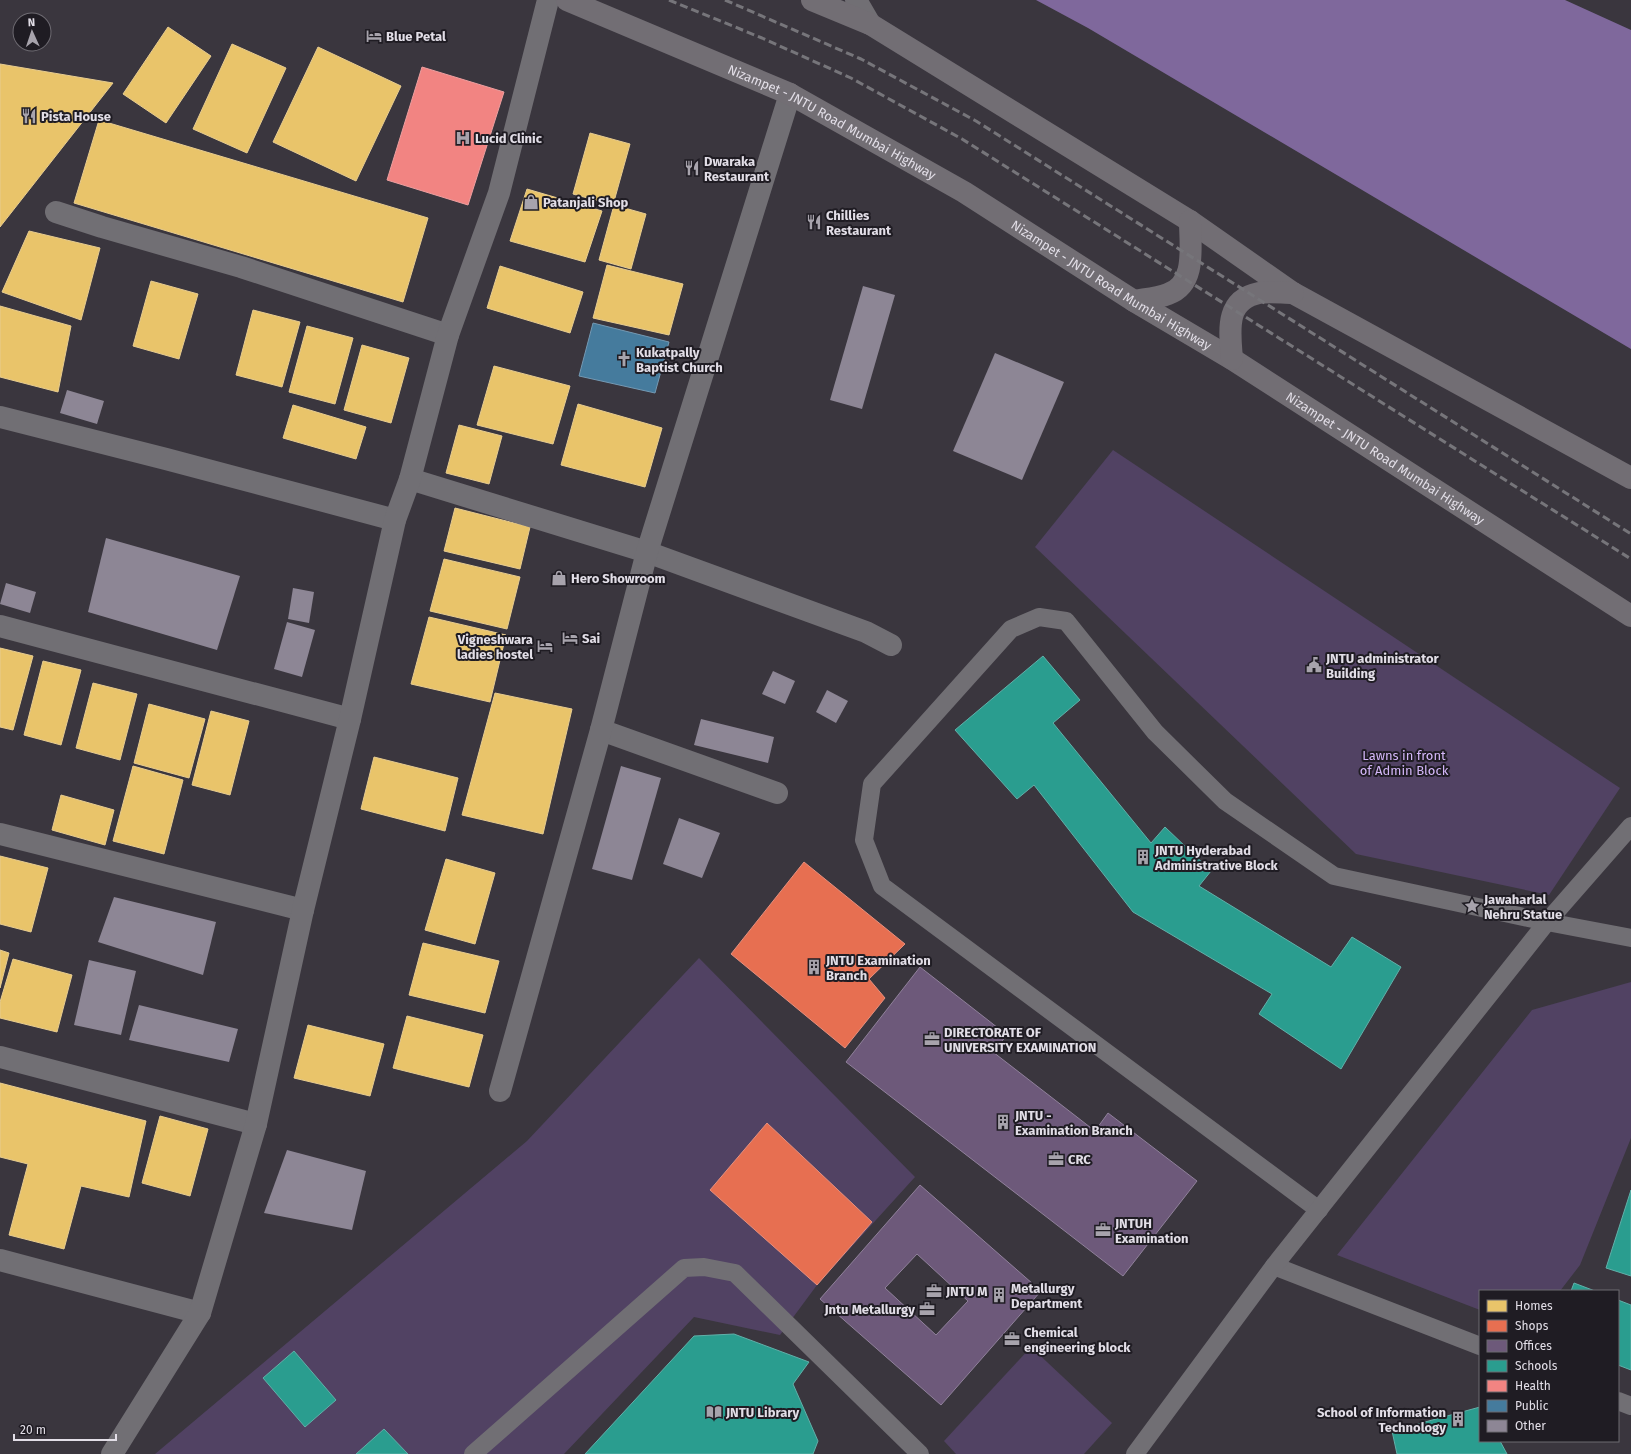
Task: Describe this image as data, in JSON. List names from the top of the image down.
{
  "streets": {
    "highway": ["Nizampet - JNTU Road Mumbai Highway"]
  },
  "parks": ["Lawns in front of Admin Block"],
  "places": {
    "hotel": ["Blue Petal", "Sai", "Vigneshwara ladies hostel"],
    "restaurant": ["Pista House", "Dwaraka Restaurant", "Chillies Restaurant"],
    "hospital": ["Lucid Clinic"],
    "shop": ["Patanjali Shop", "Hero Showroom"],
    "church": ["Kukatpally Baptist Church"],
    "public building": ["JNTU administrator Building"],
    "building": [
      "JNTU Hyderabad Administrative Block",
      "JNTU Examination Branch",
      "JNTU - Examination Branch",
      "Metallurgy Department",
      "School of Information Technology"
    ],
    "place": ["Jawaharlal Nehru Statue"],
    "office": [
      "DIRECTORATE OF UNIVERSITY EXAMINATION",
      "CRC",
      "JNTUH Examination",
      "JNTU M",
      "Jntu Metallurgy",
      "Chemical engineering block"
    ],
    "library": ["JNTU Library"]
  },
  "legend": [
    "Homes",
    "Shops",
    "Offices",
    "Schools",
    "Health",
    "Public",
    "Other"
  ],
  "scale_bar": "20 m",
  "north": "top"
}
